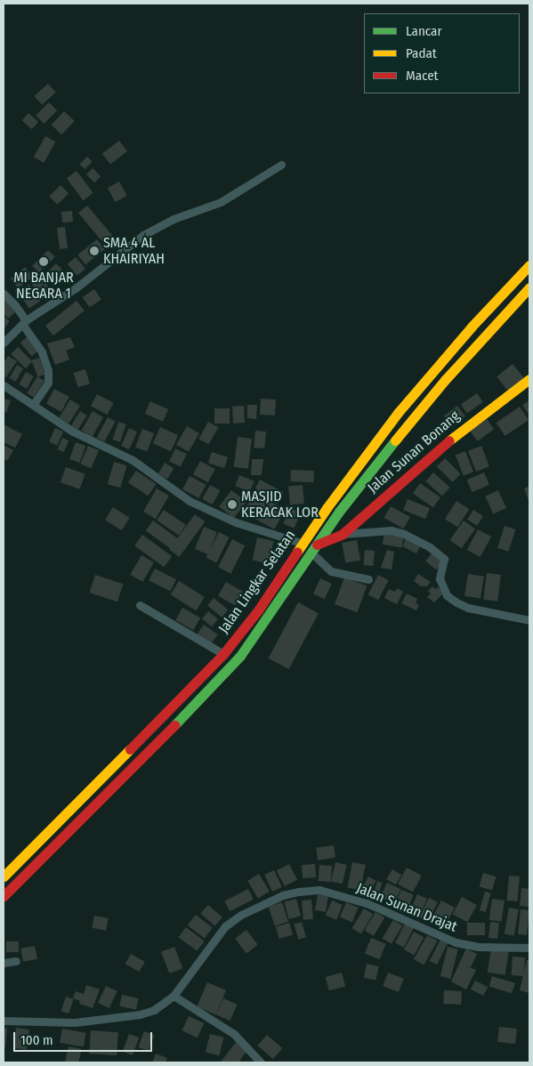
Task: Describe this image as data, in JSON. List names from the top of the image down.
{
  "streets": {
    "main road": ["Jalan Sunan Bonang", "Jalan Lingkar Selatan"],
    "street": ["Jalan Sunan Drajat"]
  },
  "crossings": [
    ["Jalan Sunan Bonang", "Jalan Lingkar Selatan"]
  ],
  "places": ["SMA 4 AL KHAIRIYAH", "MI BANJAR NEGARA 1", "MASJID KERACAK LOR"],
  "legend": ["Lancar", "Padat", "Macet"],
  "scale_bar": "100 m"
}
